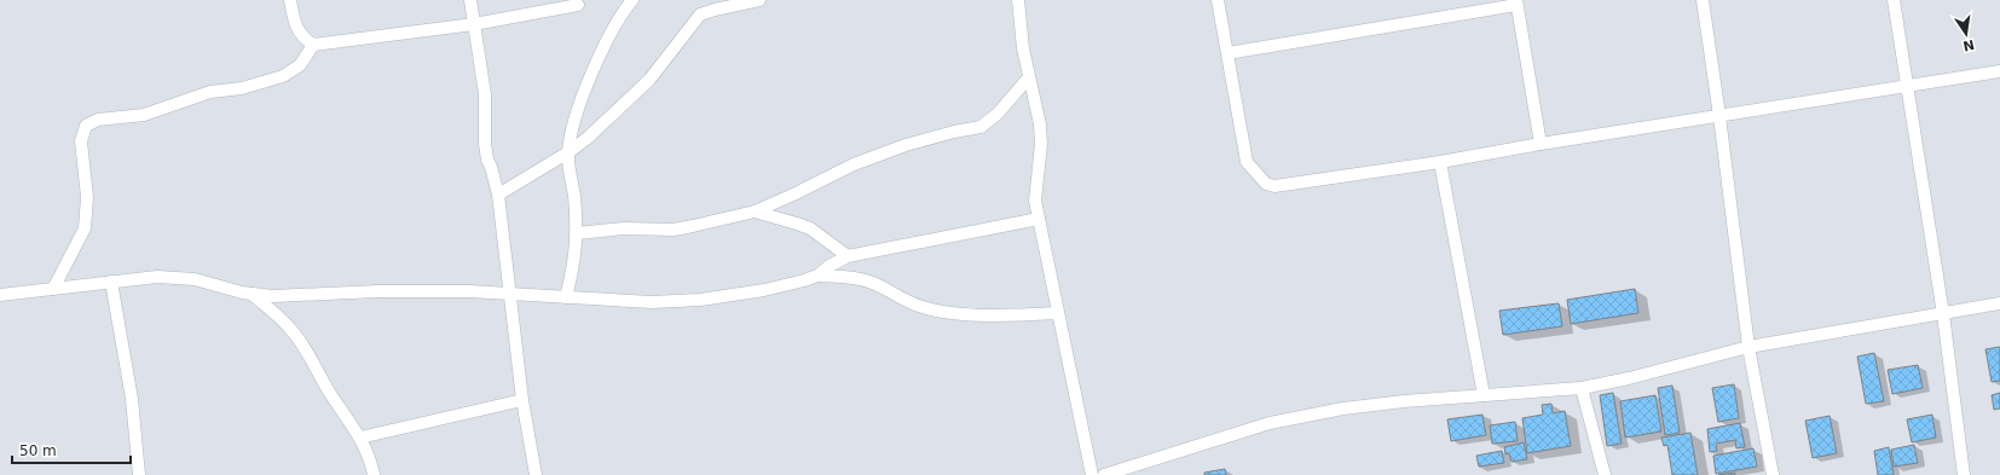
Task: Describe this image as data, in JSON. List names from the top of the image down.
{
  "scale_bar": "50 m",
  "north": "bottom"
}
